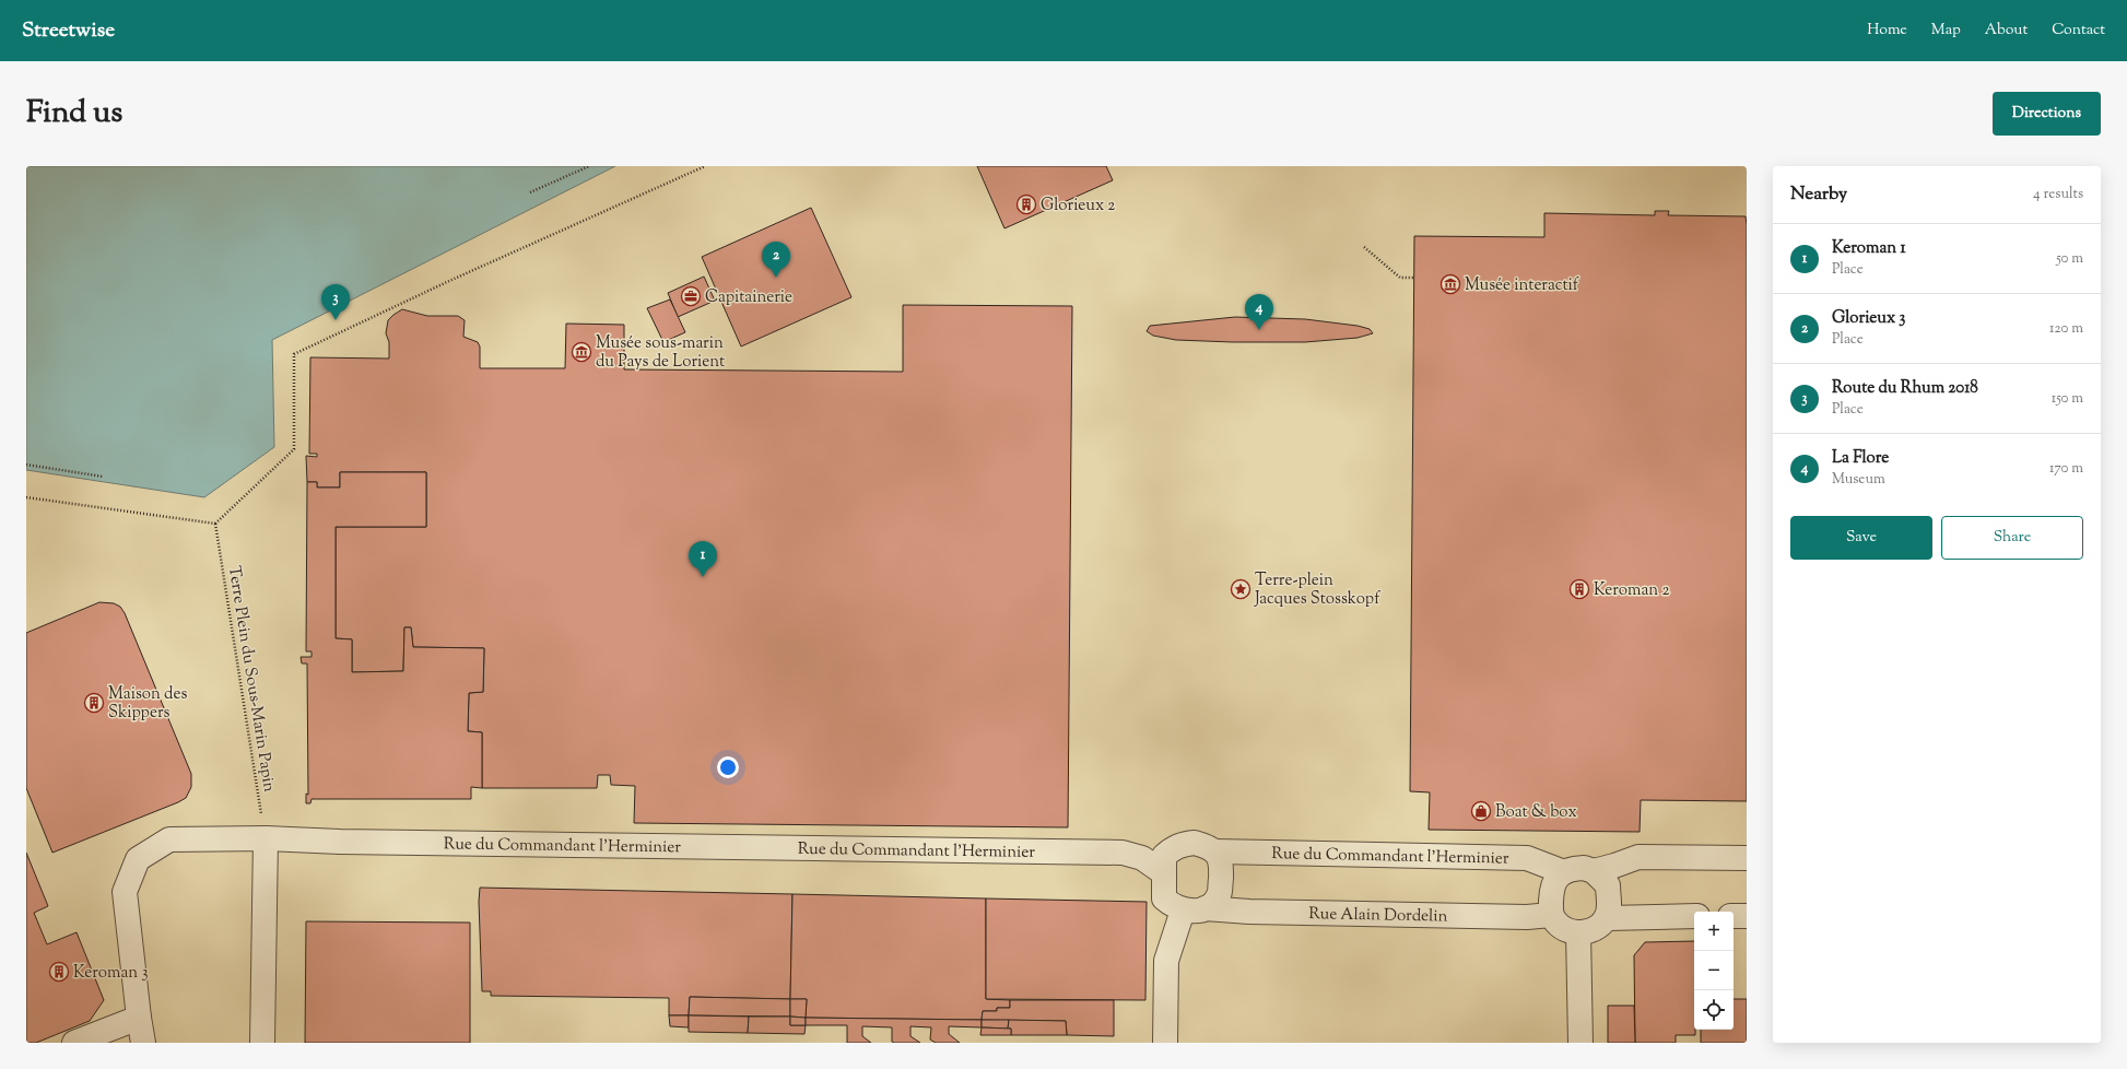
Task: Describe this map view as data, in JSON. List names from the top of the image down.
{
  "streets": {
    "street": ["Rue du Commandant l'Herminier", "Rue Alain Dordelin"],
    "path": ["Terre Plein du Sous-Marin Papin"]
  },
  "crossings": [
    ["Terre Plein du Sous-Marin Papin", "Rue du Commandant l'Herminier"],
    ["Rue du Commandant l'Herminier", "Rue Alain Dordelin"]
  ],
  "places": {
    "building": [
      "Glorieux 2",
      "Keroman 2",
      "Maison des Skippers",
      "Keroman 3"
    ],
    "museum": ["Musée interactif", "Musée sous-marin du Pays de Lorient"],
    "office": ["Capitainerie"],
    "place": ["Terre-plein Jacques Stosskopf"],
    "shop": ["Boat & box"]
  },
  "page": {
    "header": "Streetwise",
    "nav": [
      "Home",
      "Map",
      "About",
      "Contact"
    ],
    "title": "Find us",
    "buttons": [
      "Directions",
      ["Save", "Share"]
    ],
    "heading": ["Nearby", "4 results"],
    "list": [
      {
        "mark": "1",
        "name": "Keroman 1",
        "note": "Place",
        "value": "50 m"
      },
      {
        "mark": "2",
        "name": "Glorieux 3",
        "note": "Place",
        "value": "120 m"
      },
      {
        "mark": "3",
        "name": "Route du Rhum 2018",
        "note": "Place",
        "value": "150 m"
      },
      {
        "mark": "4",
        "name": "La Flore",
        "note": "Museum",
        "value": "170 m"
      }
    ],
    "pins": [
      "2",
      "3",
      "4",
      "1"
    ],
    "map_buttons": ["+", "−"]
  }
}
